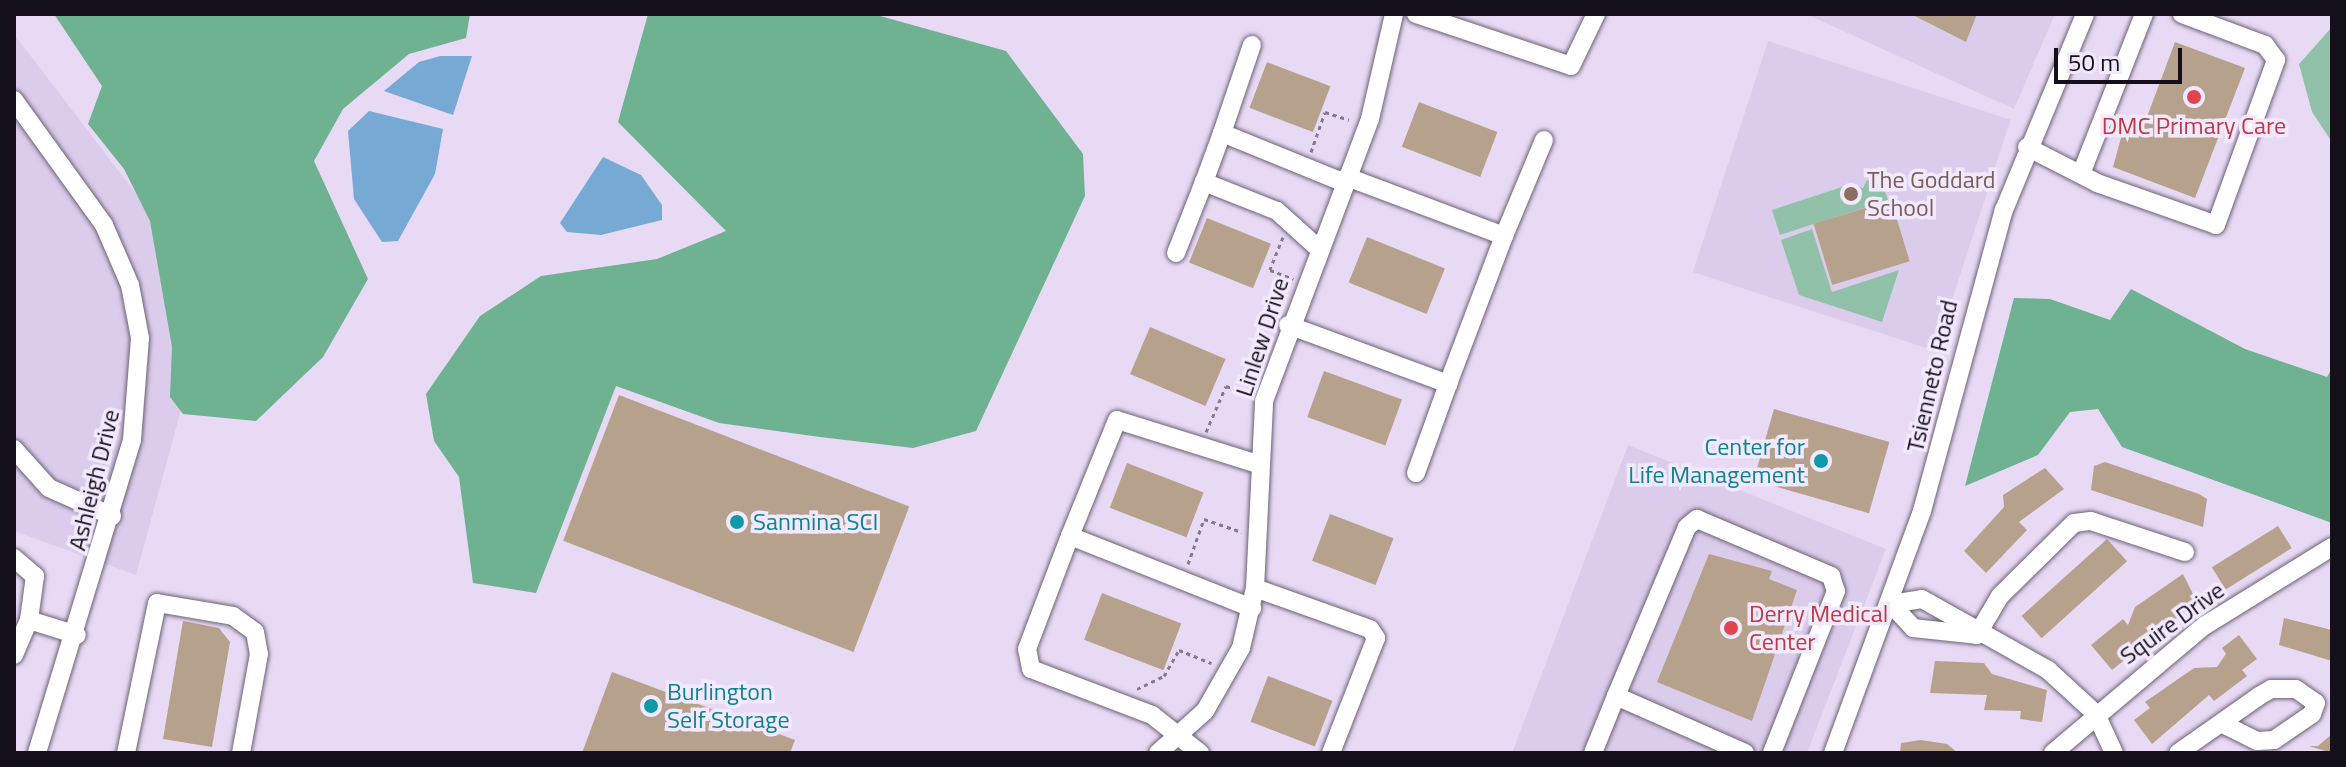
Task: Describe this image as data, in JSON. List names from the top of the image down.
{
  "streets": {
    "street": [
      "Linlew Drive",
      "Tsienneto Road",
      "Ashleigh Drive",
      "Squire Drive"
    ]
  },
  "places": [
    "DMC Primary Care",
    "The Goddard School",
    "Center for Life Management",
    "Sanmina SCI",
    "Derry Medical Center",
    "Burlington Self Storage"
  ],
  "scale_bar": "50 m"
}
